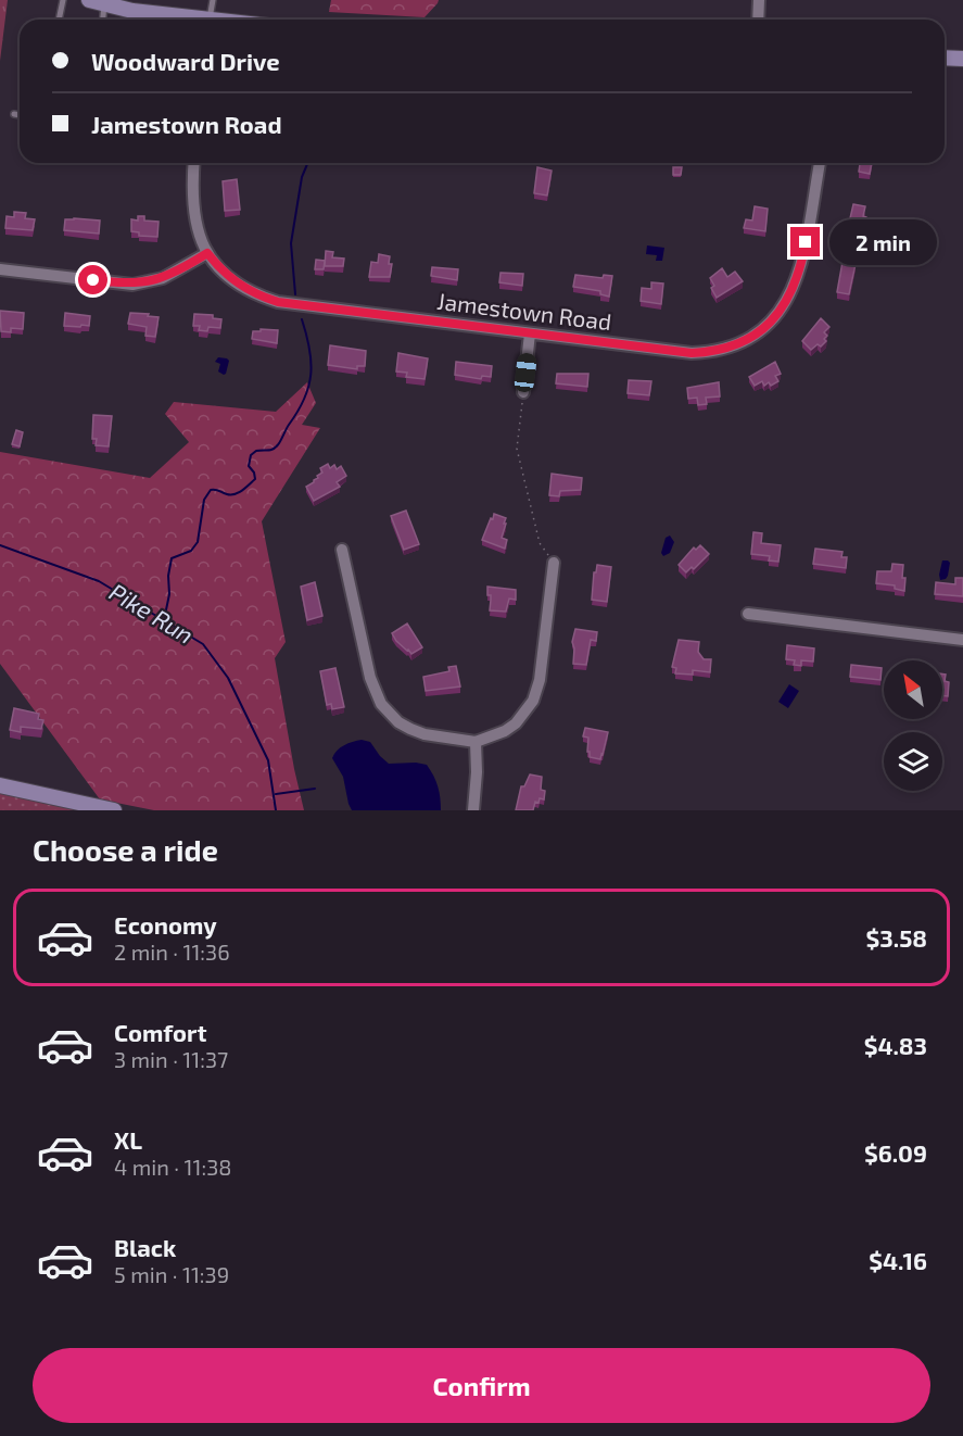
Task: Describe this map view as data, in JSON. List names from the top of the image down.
{
  "streets": {
    "street": ["Jamestown Road"]
  },
  "water": ["Pike Run"],
  "north": "top left",
  "page": {
    "banner": ["Woodward Drive", "Jamestown Road"],
    "bubble": "2 min",
    "heading": "Choose a ride",
    "list": [
      {
        "name": "Economy",
        "note": "2 min · 11:36",
        "value": "$3.58"
      },
      {
        "name": "Comfort",
        "note": "3 min · 11:37",
        "value": "$4.83"
      },
      {
        "name": "XL",
        "note": "4 min · 11:38",
        "value": "$6.09"
      },
      {
        "name": "Black",
        "note": "5 min · 11:39",
        "value": "$4.16"
      }
    ],
    "buttons": "Confirm"
  }
}
